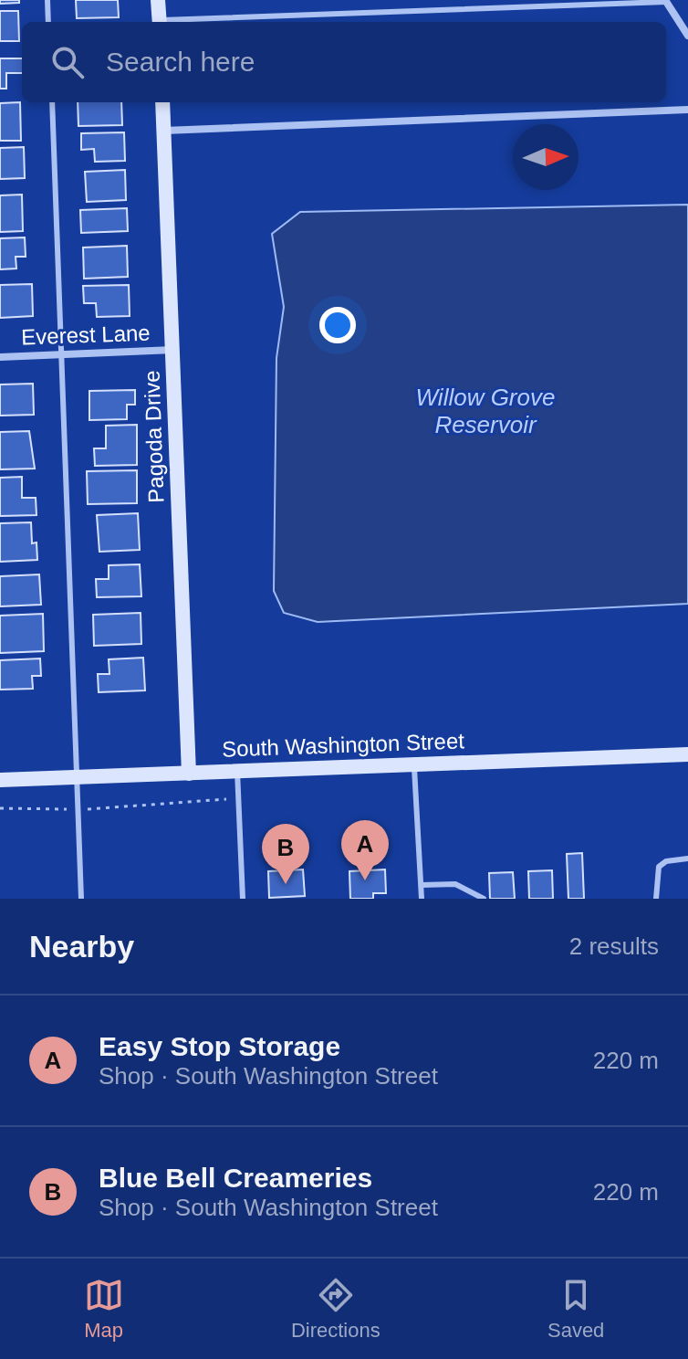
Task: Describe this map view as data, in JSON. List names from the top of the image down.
{
  "streets": {
    "street": ["Everest Lane", "Pagoda Drive", "South Washington Street"]
  },
  "crossings": [
    ["Everest Lane", "Pagoda Drive"],
    ["Pagoda Drive", "South Washington Street"]
  ],
  "water": ["Willow Grove Reservoir"],
  "north": "right",
  "page": {
    "search": "Search here",
    "pins": ["A", "B"],
    "heading": ["Nearby", "2 results"],
    "list": [
      {
        "mark": "A",
        "name": "Easy Stop Storage",
        "note": "Shop · South Washington Street",
        "value": "220 m"
      },
      {
        "mark": "B",
        "name": "Blue Bell Creameries",
        "note": "Shop · South Washington Street",
        "value": "220 m"
      }
    ],
    "nav": ["Map", "Directions", "Saved"]
  }
}
